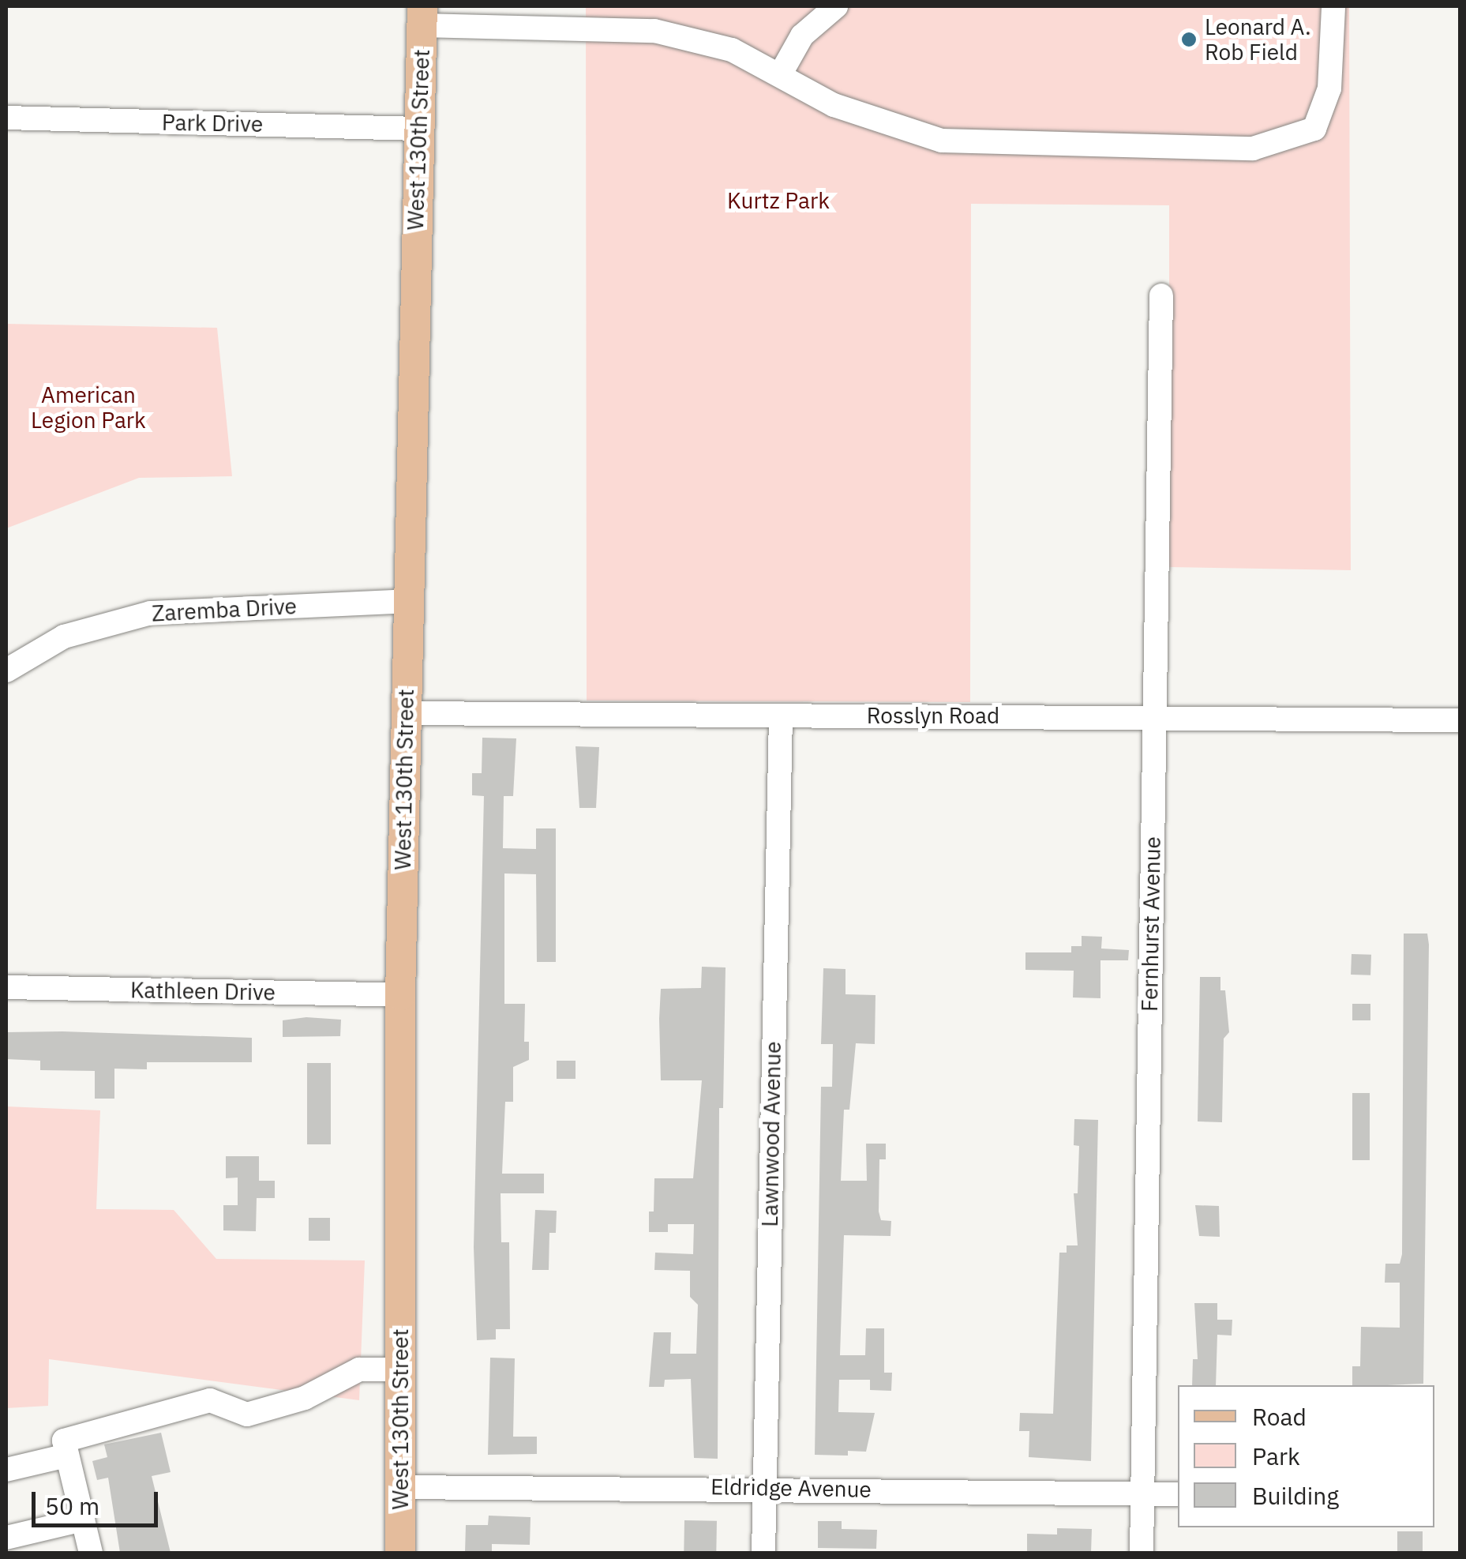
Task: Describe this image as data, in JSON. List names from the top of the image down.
{
  "streets": {
    "main road": ["West 130th Street"],
    "street": [
      "Park Drive",
      "Zaremba Drive",
      "Rosslyn Road",
      "Fernhurst Avenue",
      "Kathleen Drive",
      "Lawnwood Avenue",
      "Eldridge Avenue"
    ]
  },
  "crossings": [
    ["Park Drive", "West 130th Street"],
    ["West 130th Street", "Zaremba Drive"],
    ["West 130th Street", "Rosslyn Road"],
    ["West 130th Street", "Kathleen Drive"],
    ["West 130th Street", "Eldridge Avenue"],
    ["Rosslyn Road", "Fernhurst Avenue"],
    ["Rosslyn Road", "Lawnwood Avenue"],
    ["Fernhurst Avenue", "Eldridge Avenue"],
    ["Lawnwood Avenue", "Eldridge Avenue"]
  ],
  "parks": ["Kurtz Park", "American Legion Park"],
  "places": ["Leonard A. Rob Field"],
  "legend": ["Road", "Park", "Building"],
  "scale_bar": "50 m"
}
